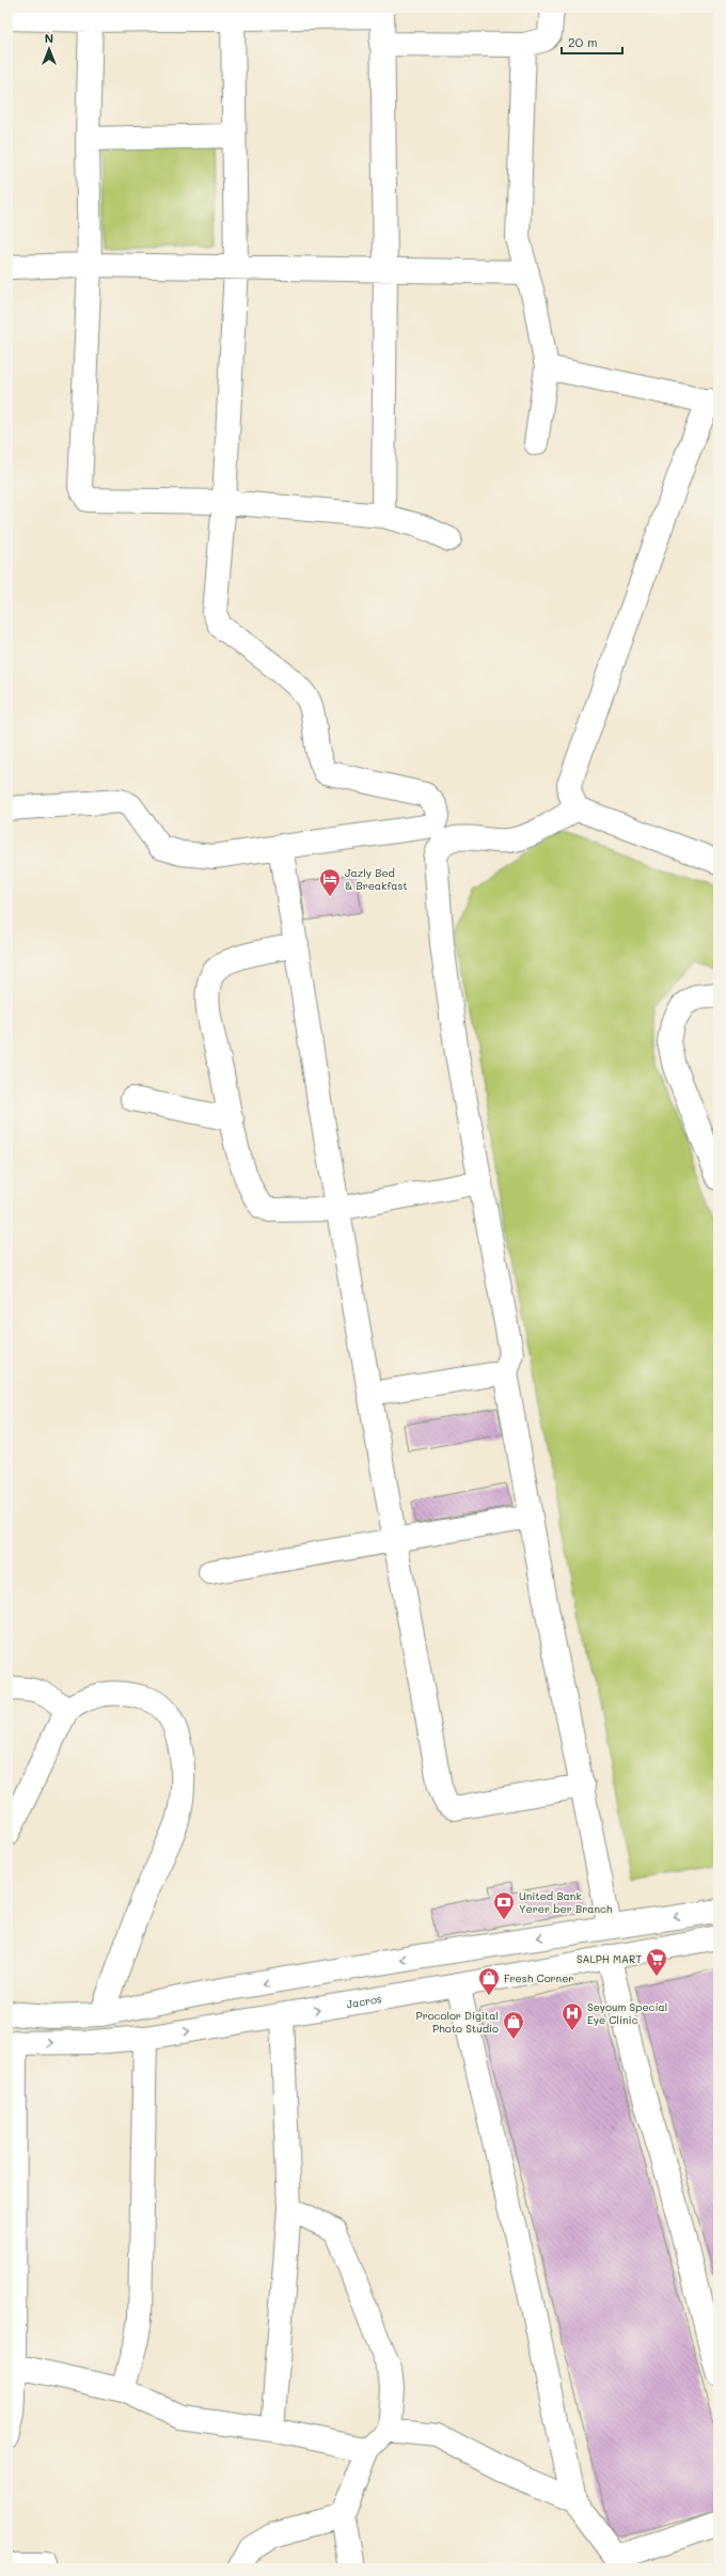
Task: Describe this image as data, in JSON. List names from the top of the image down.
{
  "streets": {
    "street": ["Jacros"]
  },
  "places": {
    "hotel": ["Jazly Bed & Breakfast"],
    "bank": ["United Bank Yerer ber Branch"],
    "supermarket": ["SALPH MART"],
    "shop": ["Fresh Corner", "Procolor Digital Photo Studio"],
    "hospital": ["Seyoum Special Eye Clinic"]
  },
  "scale_bar": "20 m",
  "north": "top"
}
